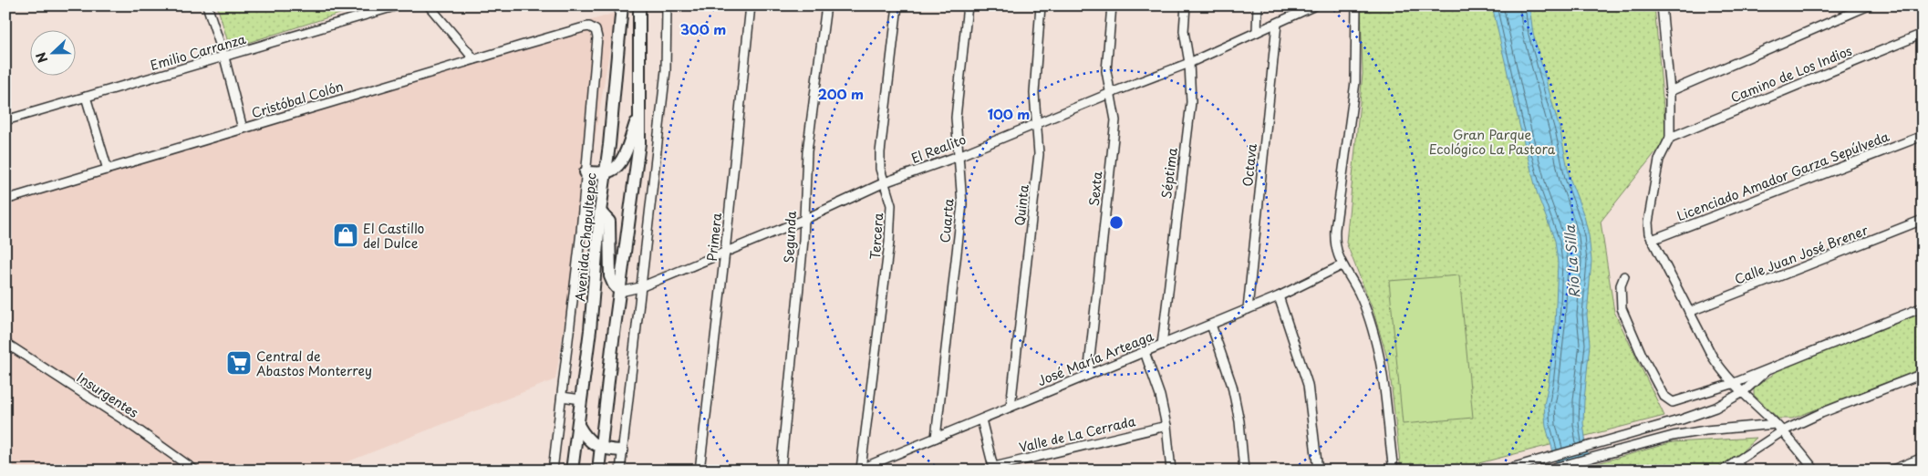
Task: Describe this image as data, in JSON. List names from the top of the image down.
{
  "streets": {
    "main road": ["Avenida Chapultepec"],
    "street": [
      "Emilio Carranza",
      "Camino de Los Indios",
      "Cristóbal Colón",
      "El Realito",
      "Octava",
      "Séptima",
      "Licenciado Amador Garza Sepúlveda",
      "Sexta",
      "Quinta",
      "Cuarta",
      "Tercera",
      "Primera",
      "Segunda",
      "Calle Juan José Brener",
      "José María Arteaga",
      "Insurgentes",
      "Valle de La Cerrada"
    ]
  },
  "crossings": [
    ["El Realito", "Octava"],
    ["El Realito", "Séptima"],
    ["El Realito", "Sexta"],
    ["El Realito", "Quinta"],
    ["El Realito", "Cuarta"],
    ["El Realito", "Tercera"],
    ["El Realito", "Primera"],
    ["El Realito", "Segunda"],
    ["Octava", "José María Arteaga"],
    ["Séptima", "José María Arteaga"],
    ["Sexta", "José María Arteaga"],
    ["Quinta", "José María Arteaga"],
    ["Cuarta", "José María Arteaga"],
    ["Tercera", "José María Arteaga"]
  ],
  "water": ["Río La Silla"],
  "parks": ["Gran Parque Ecológico La Pastora"],
  "places": {
    "shop": ["El Castillo del Dulce"],
    "supermarket": ["Central de Abastos Monterrey"]
  },
  "north": "left",
  "rings": ["300 m", "200 m", "100 m"]
}
